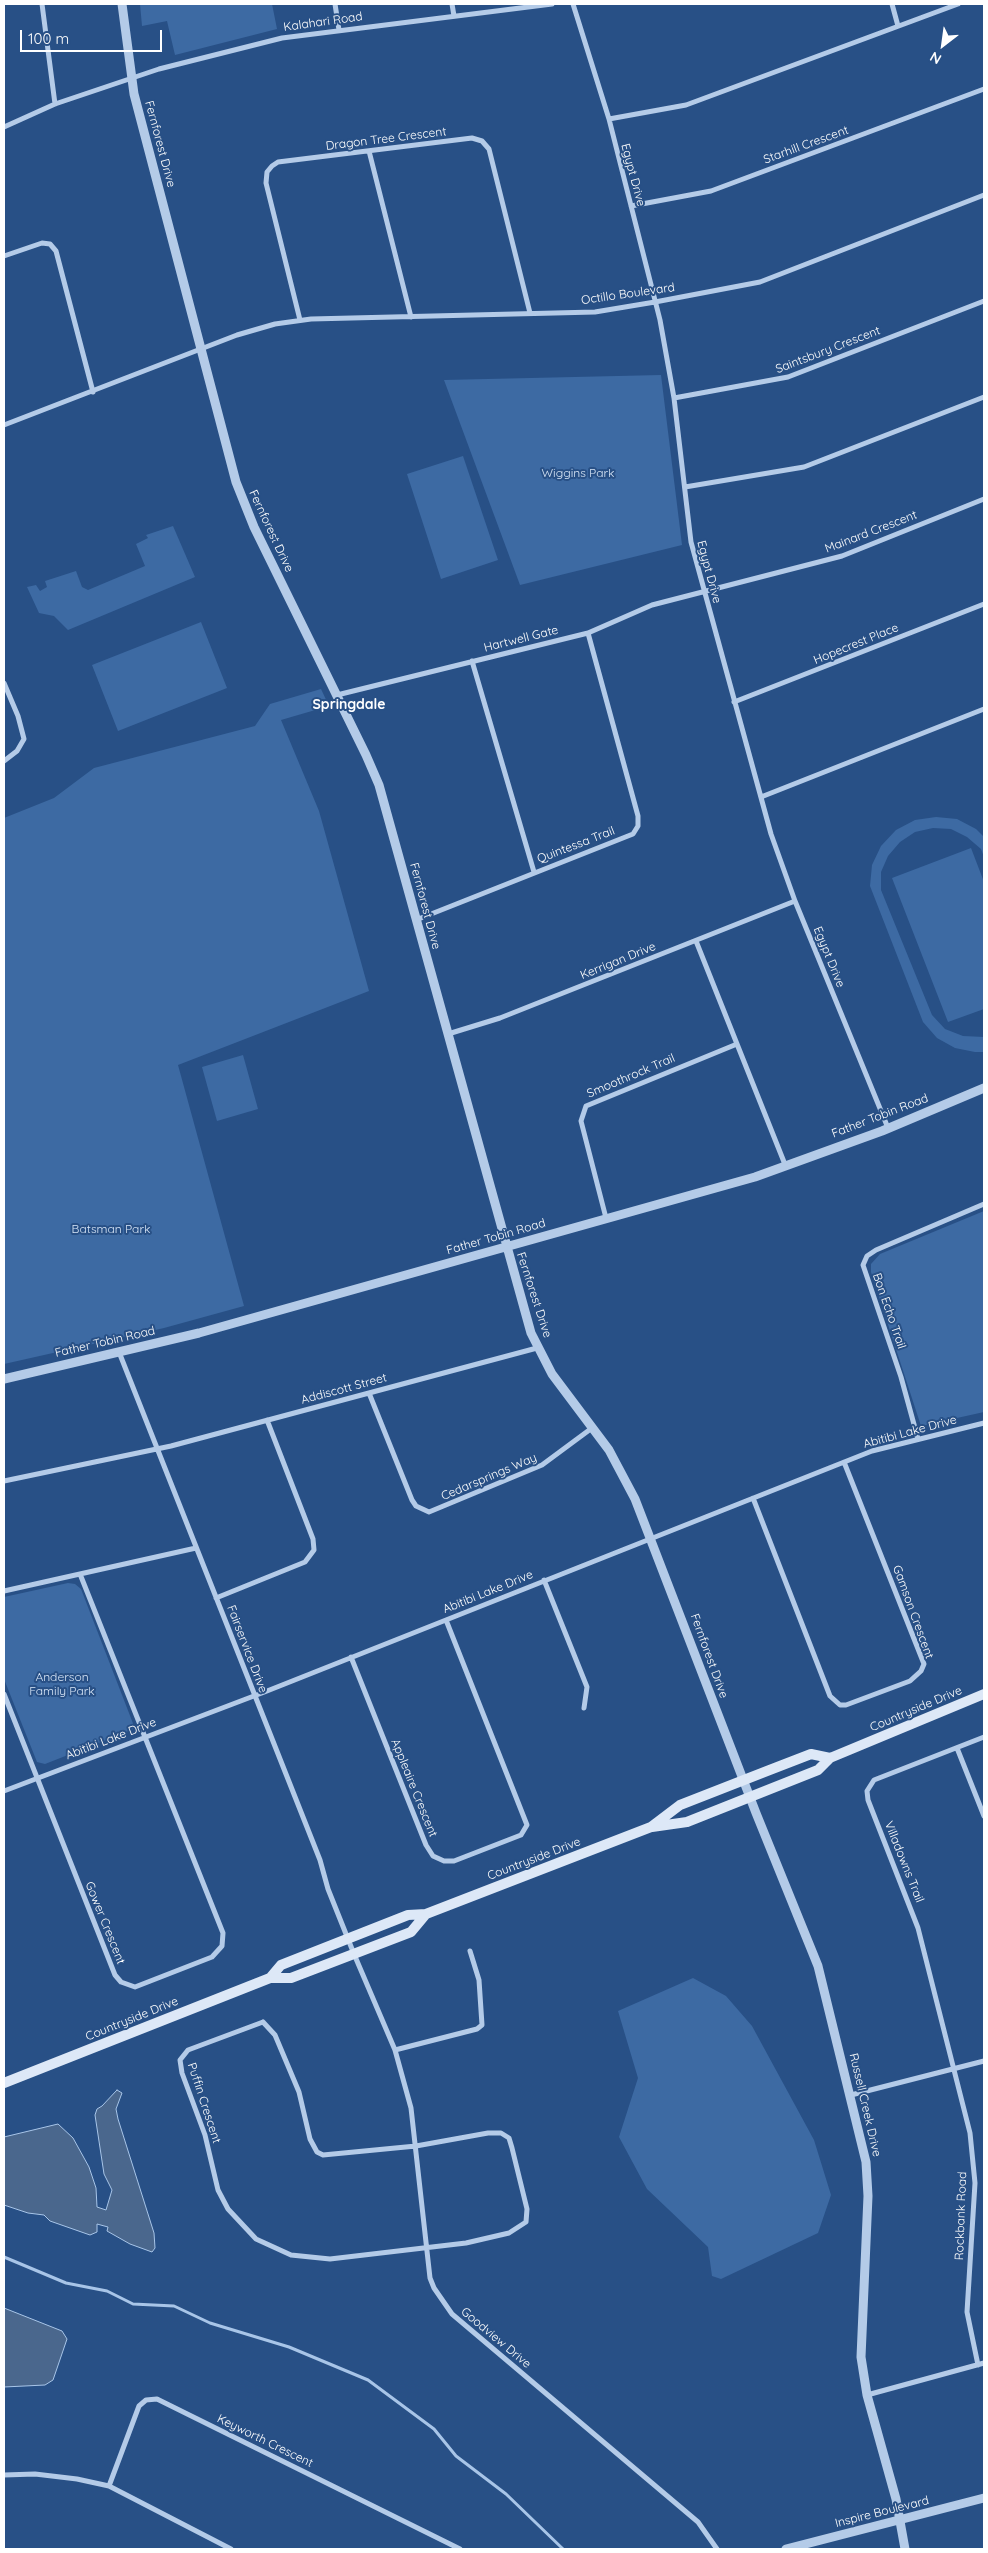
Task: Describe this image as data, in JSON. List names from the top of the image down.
{
  "streets": {
    "main road": ["Countryside Drive"],
    "street": [
      "Kalahari Road",
      "Dragon Tree Crescent",
      "Fernforest Drive",
      "Starhill Crescent",
      "Egypt Drive",
      "Octillo Boulevard",
      "Saintsbury Crescent",
      "Mainard Crescent",
      "Hartwell Gate",
      "Hopecrest Place",
      "Quintessa Trail",
      "Kerrigan Drive",
      "Smoothrock Trail",
      "Father Tobin Road",
      "Bon Echo Trail",
      "Addiscott Street",
      "Abitibi Lake Drive",
      "Cedarsprings Way",
      "Gamson Crescent",
      "Fairservice Drive",
      "Appleaire Crescent",
      "Villadowns Trail",
      "Gower Crescent",
      "Puffin Crescent",
      "Russell Creek Drive",
      "Rockbank Road",
      "Goodview Drive",
      "Keyworth Crescent",
      "Inspire Boulevard"
    ]
  },
  "crossings": [
    ["Kalahari Road", "Fernforest Drive"],
    ["Dragon Tree Crescent", "Octillo Boulevard"],
    ["Fernforest Drive", "Octillo Boulevard"],
    ["Fernforest Drive", "Hartwell Gate"],
    ["Fernforest Drive", "Quintessa Trail"],
    ["Fernforest Drive", "Kerrigan Drive"],
    ["Fernforest Drive", "Father Tobin Road"],
    ["Fernforest Drive", "Addiscott Street"],
    ["Fernforest Drive", "Abitibi Lake Drive"],
    ["Fernforest Drive", "Cedarsprings Way"],
    ["Fernforest Drive", "Countryside Drive"],
    ["Fernforest Drive", "Russell Creek Drive"],
    ["Starhill Crescent", "Egypt Drive"],
    ["Egypt Drive", "Octillo Boulevard"],
    ["Egypt Drive", "Saintsbury Crescent"],
    ["Egypt Drive", "Mainard Crescent"],
    ["Egypt Drive", "Hartwell Gate"],
    ["Egypt Drive", "Hopecrest Place"],
    ["Egypt Drive", "Kerrigan Drive"],
    ["Egypt Drive", "Father Tobin Road"],
    ["Mainard Crescent", "Hartwell Gate"],
    ["Hartwell Gate", "Quintessa Trail"],
    ["Smoothrock Trail", "Father Tobin Road"],
    ["Father Tobin Road", "Fairservice Drive"],
    ["Bon Echo Trail", "Abitibi Lake Drive"],
    ["Addiscott Street", "Cedarsprings Way"],
    ["Addiscott Street", "Fairservice Drive"],
    ["Abitibi Lake Drive", "Gamson Crescent"],
    ["Abitibi Lake Drive", "Fairservice Drive"],
    ["Abitibi Lake Drive", "Appleaire Crescent"],
    ["Abitibi Lake Drive", "Gower Crescent"],
    ["Fairservice Drive", "Countryside Drive"],
    ["Fairservice Drive", "Goodview Drive"],
    ["Countryside Drive", "Russell Creek Drive"],
    ["Countryside Drive", "Goodview Drive"],
    ["Villadowns Trail", "Rockbank Road"],
    ["Puffin Crescent", "Goodview Drive"],
    ["Russell Creek Drive", "Inspire Boulevard"]
  ],
  "districts": ["Springdale"],
  "parks": ["Wiggins Park", "Batsman Park", "Anderson Family Park"],
  "scale_bar": "100 m",
  "north": "bottom left"
}
